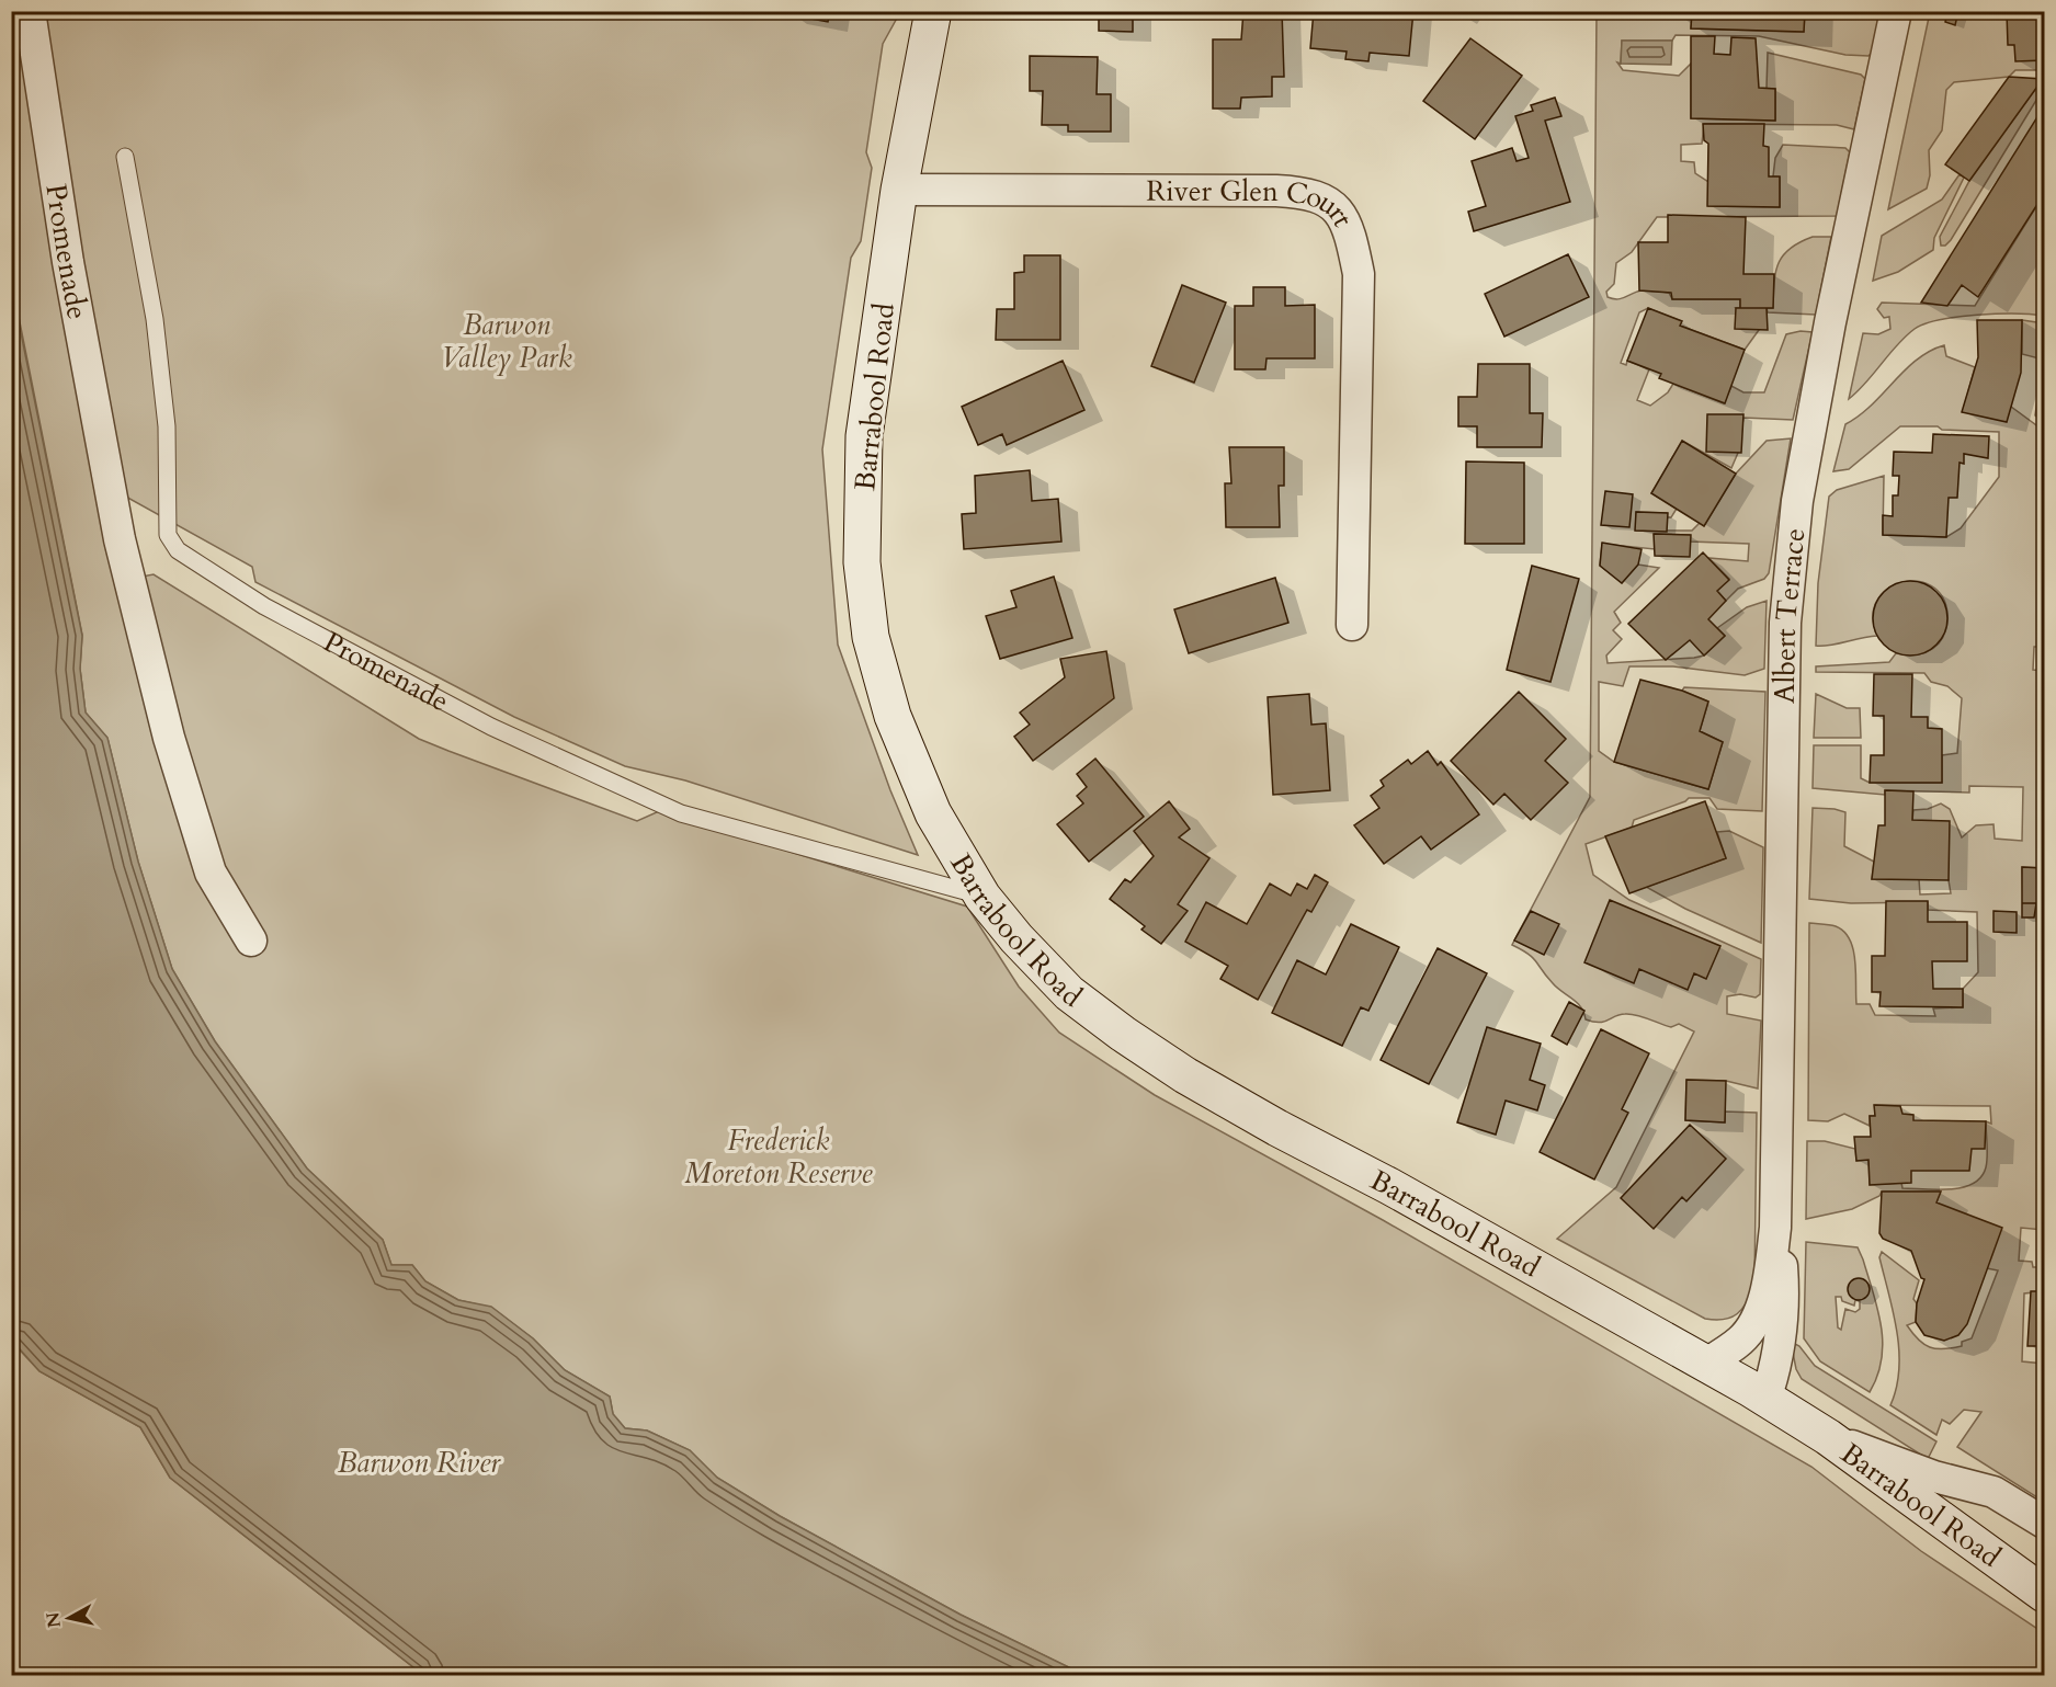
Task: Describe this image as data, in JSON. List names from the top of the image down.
{
  "streets": {
    "street": [
      "River Glen Court",
      "Promenade",
      "Barrabool Road",
      "Albert Terrace"
    ]
  },
  "crossings": [
    ["River Glen Court", "Barrabool Road"],
    ["Promenade", "Barrabool Road"],
    ["Barrabool Road", "Albert Terrace"]
  ],
  "water": ["Barwon River"],
  "parks": ["Barwon Valley Park", "Frederick Moreton Reserve"],
  "north": "left"
}
